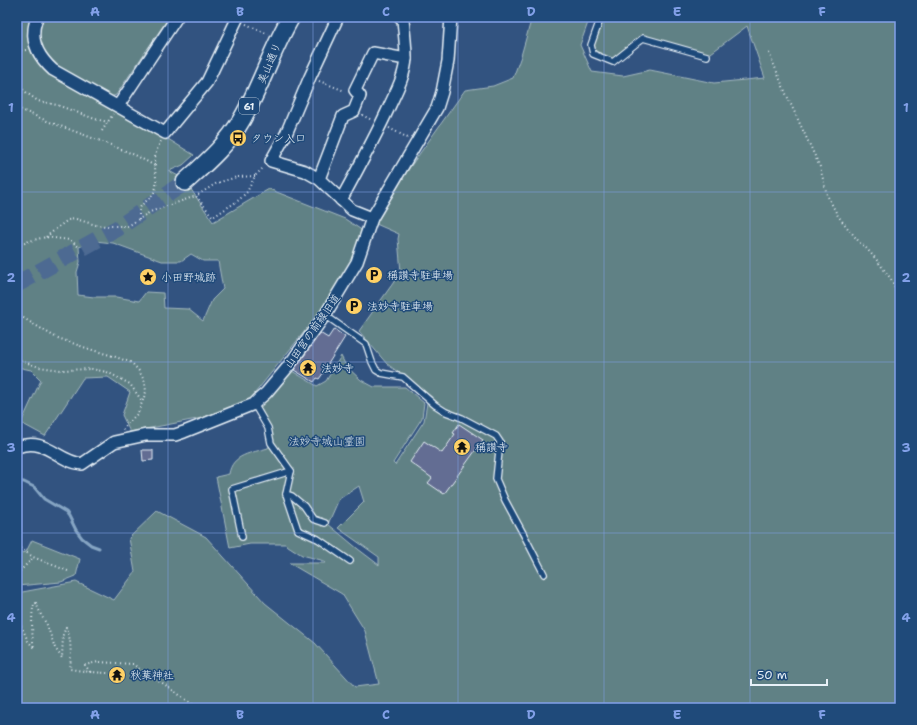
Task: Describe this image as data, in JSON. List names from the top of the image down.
{
  "streets": {
    "main road": ["美山通り", "61"],
    "street": ["山田宮の前線旧道"]
  },
  "parks": ["法妙寺城山霊園"],
  "places": {
    "bus stop": ["タウン入口"],
    "parking": ["稱讃寺駐車場", "法妙寺駐車場"],
    "place": ["小田野城跡"],
    "temple": ["法妙寺", "稱讃寺", "秋葉神社"]
  },
  "scale_bar": "50 m",
  "grid": {
    "columns": [
      "A",
      "B",
      "C",
      "D",
      "E",
      "F"
    ],
    "rows": [
      "1",
      "2",
      "3",
      "4"
    ]
  }
}
